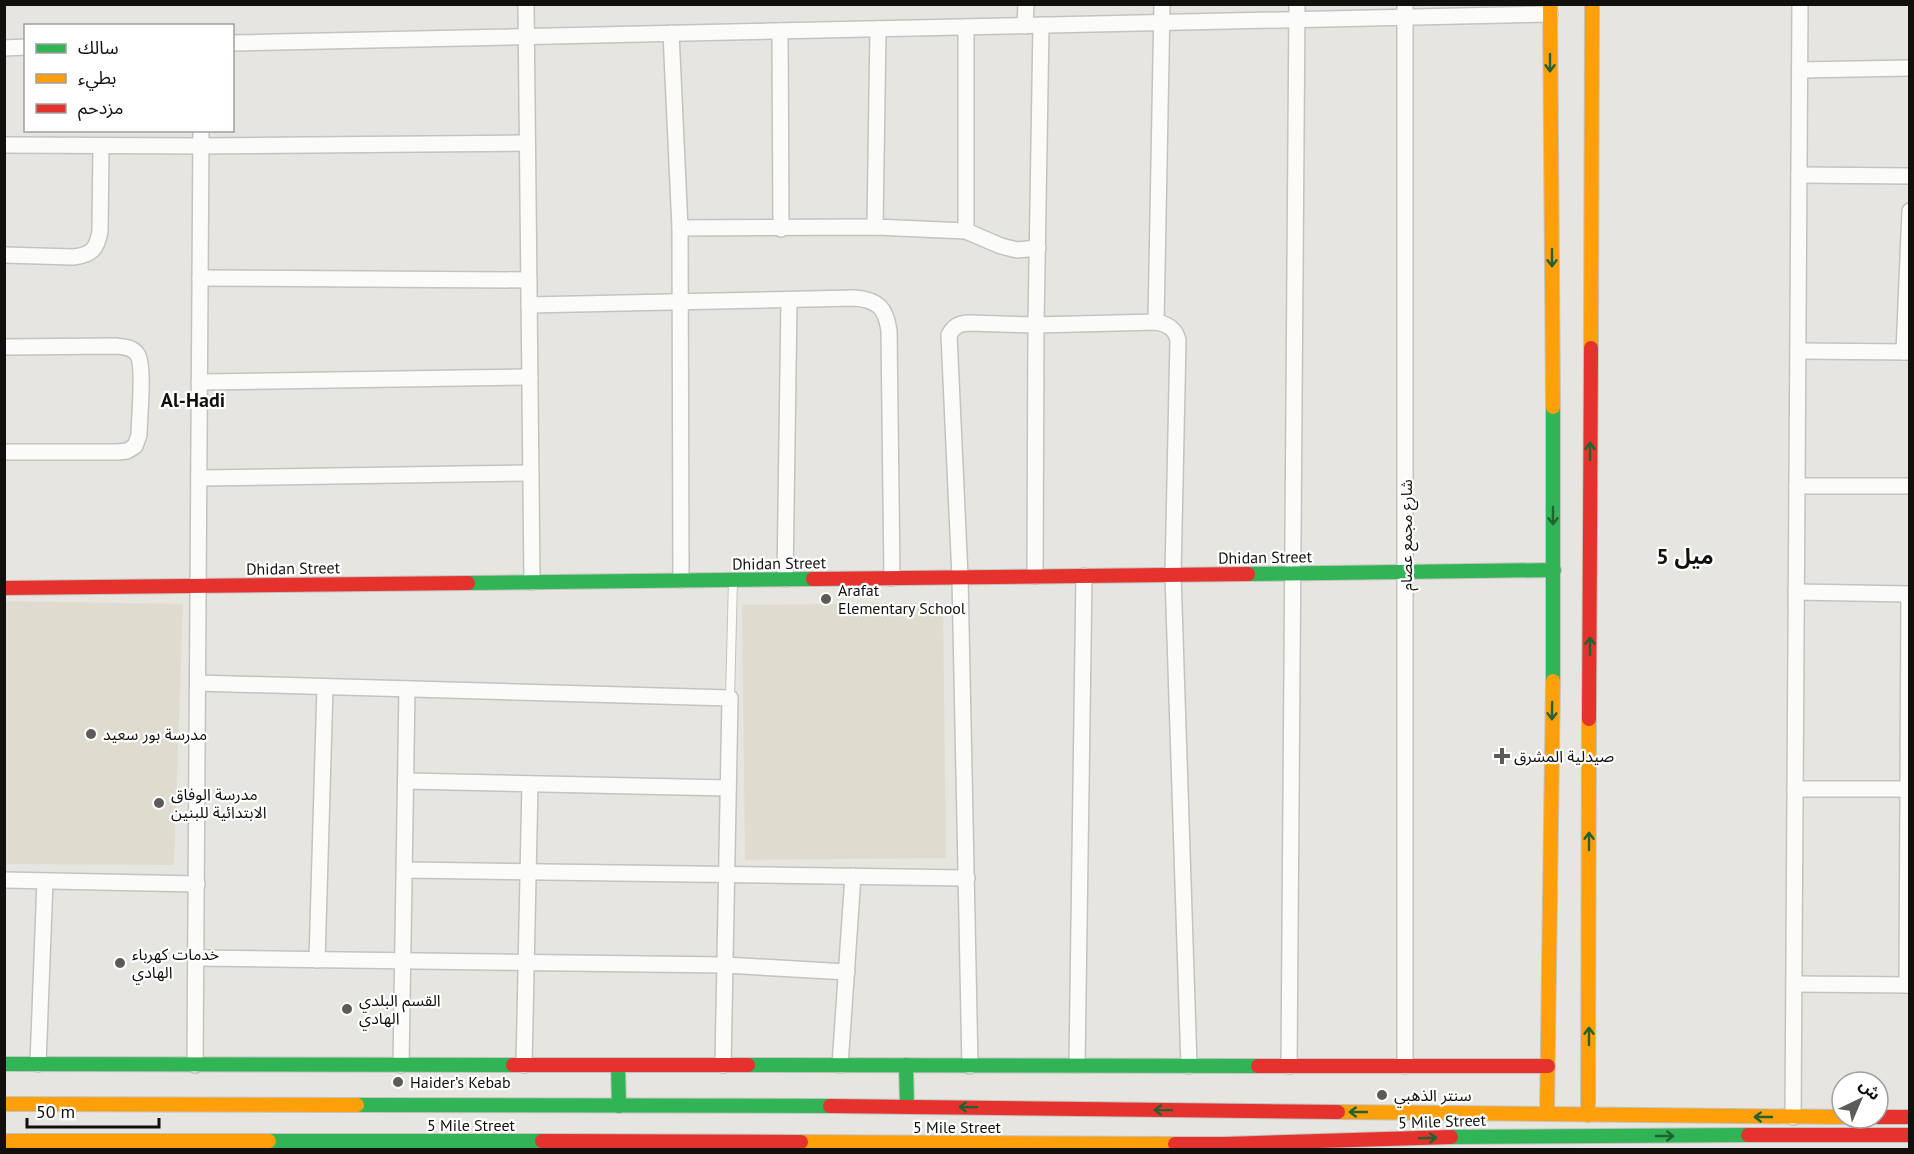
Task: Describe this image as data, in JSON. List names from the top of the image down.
{
  "streets": {
    "main road": ["Dhidan Street", "5 Mile Street"],
    "street": ["شارع مجمع عصام"]
  },
  "crossings": [
    ["شارع مجمع عصام", "Dhidan Street"]
  ],
  "districts": ["Al-Hadi", "5 ميل"],
  "places": {
    "other": [
      "Arafat Elementary School",
      "مدرسة بور سعيد",
      "مدرسة الوفاق الابتدائية للبنين",
      "خدمات كهرباء الهادي",
      "القسم البلدي الهادي",
      "Haider’s Kebab",
      "سنتر الذهبي"
    ],
    "health": ["صيدلية المشرق"]
  },
  "legend": ["سالك", "بطيء", "مزدحم"],
  "scale_bar": "50 m",
  "north": "top right"
}
